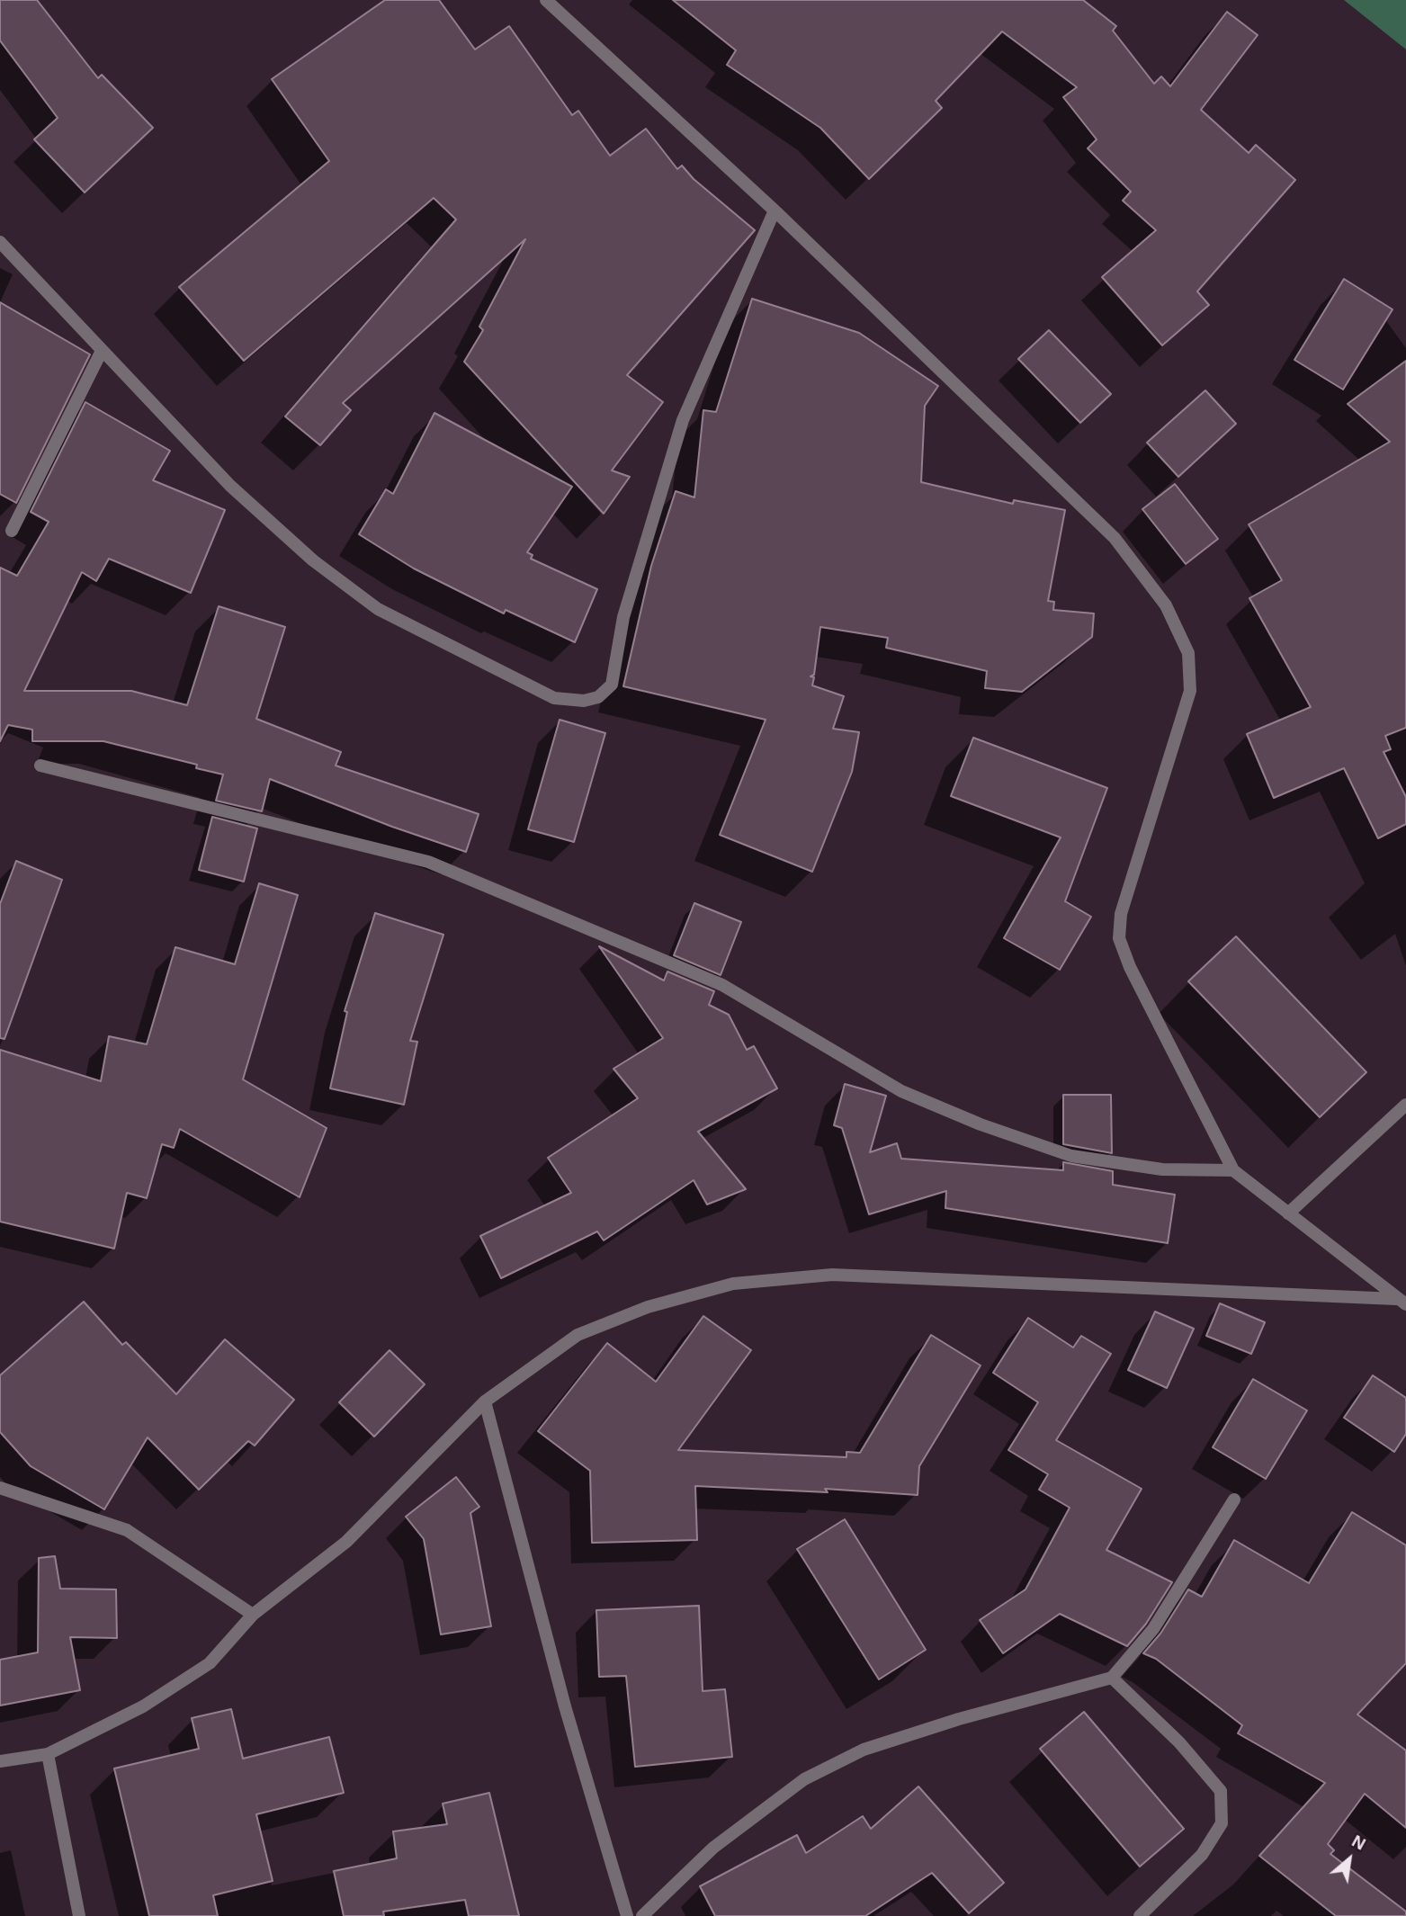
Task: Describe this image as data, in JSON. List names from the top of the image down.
{
  "north": "top right"
}
